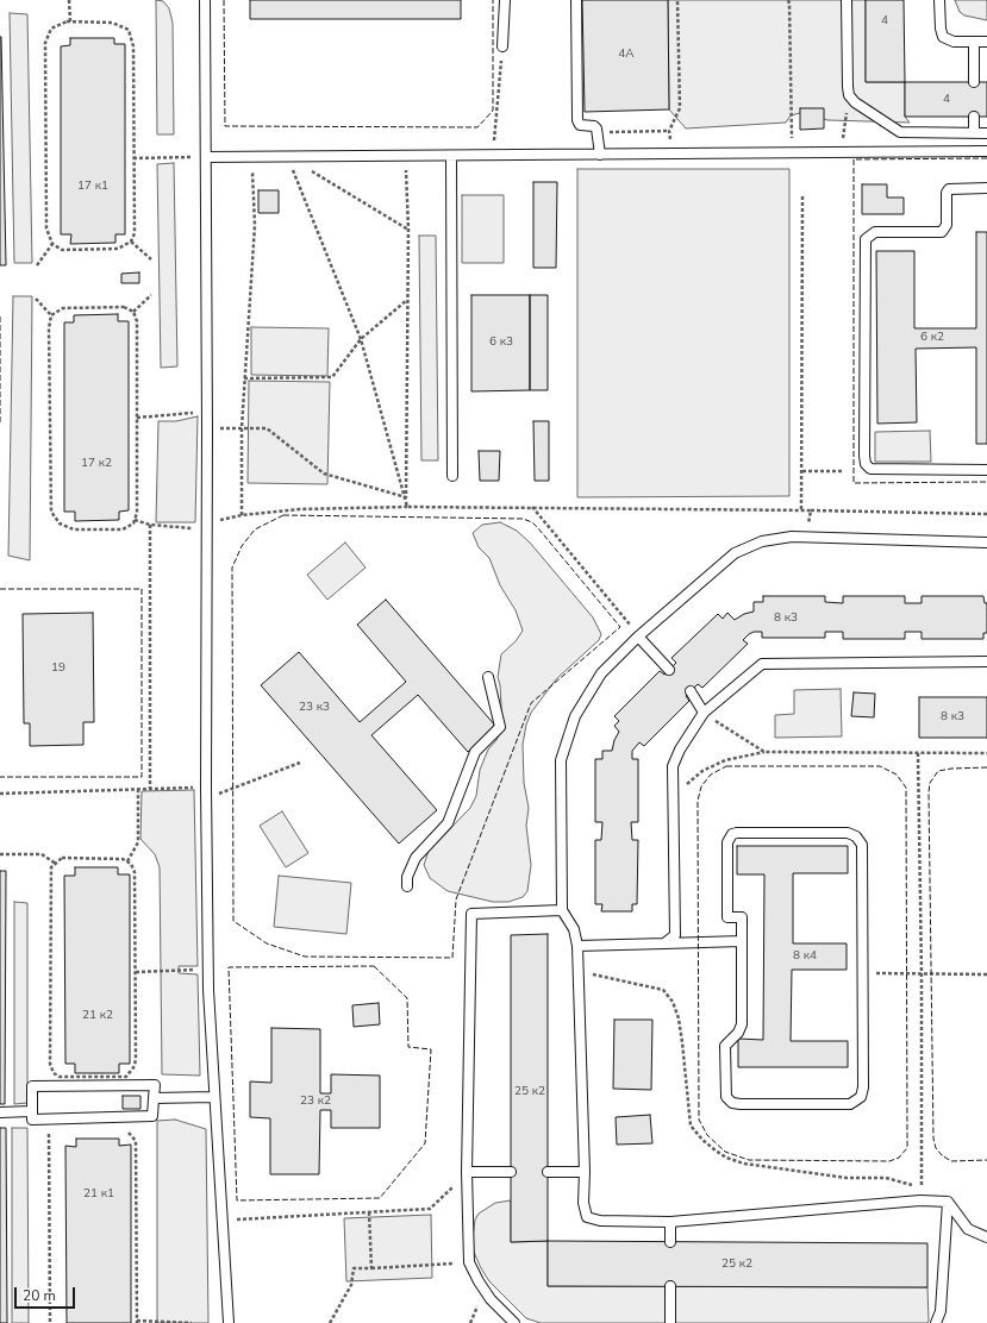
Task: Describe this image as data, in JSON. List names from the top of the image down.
{
  "house_numbers": [
    "4",
    "4А",
    "4",
    "17 к1",
    "6 к2",
    "6 к3",
    "17 к2",
    "8 к3",
    "19",
    "23 к3",
    "8 к3",
    "8 к4",
    "21 к2",
    "25 к2",
    "23 к2",
    "21 к1",
    "25 к2"
  ],
  "scale_bar": "20 m"
}
